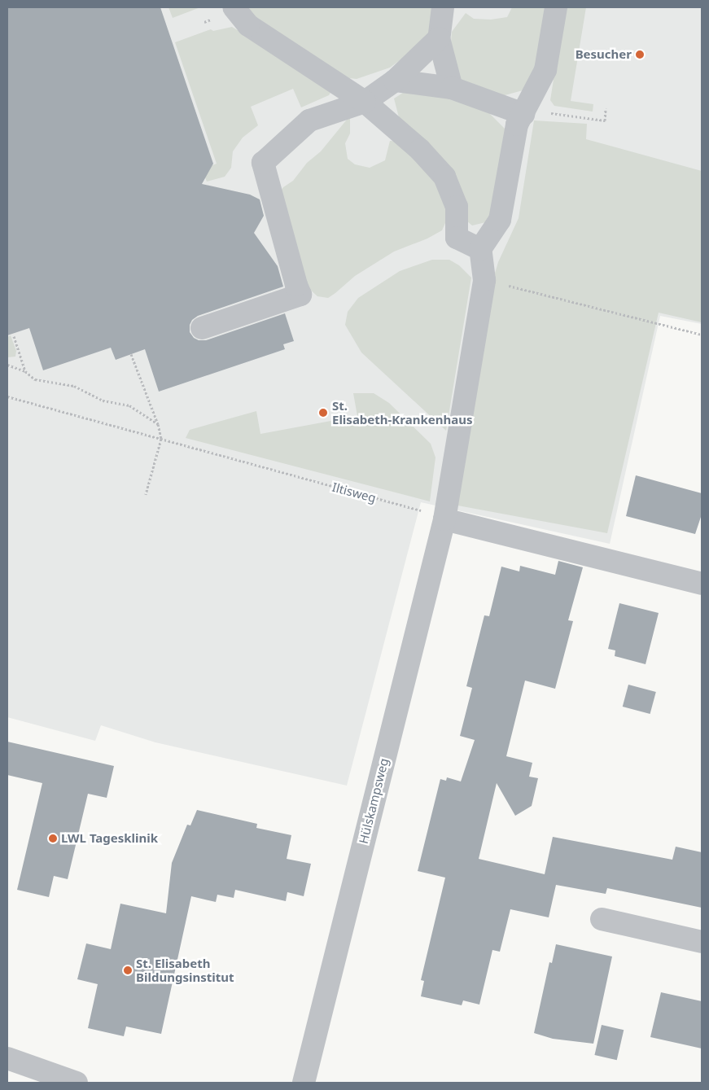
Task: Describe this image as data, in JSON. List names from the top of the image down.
{
  "streets": {
    "street": ["Hülskampsweg"],
    "path": ["Iltisweg"]
  },
  "crossings": [
    ["Iltisweg", "Hülskampsweg"]
  ],
  "places": [
    "Besucher",
    "St. Elisabeth-Krankenhaus",
    "LWL Tagesklinik",
    "St. Elisabeth Bildungsinstitut"
  ]
}
